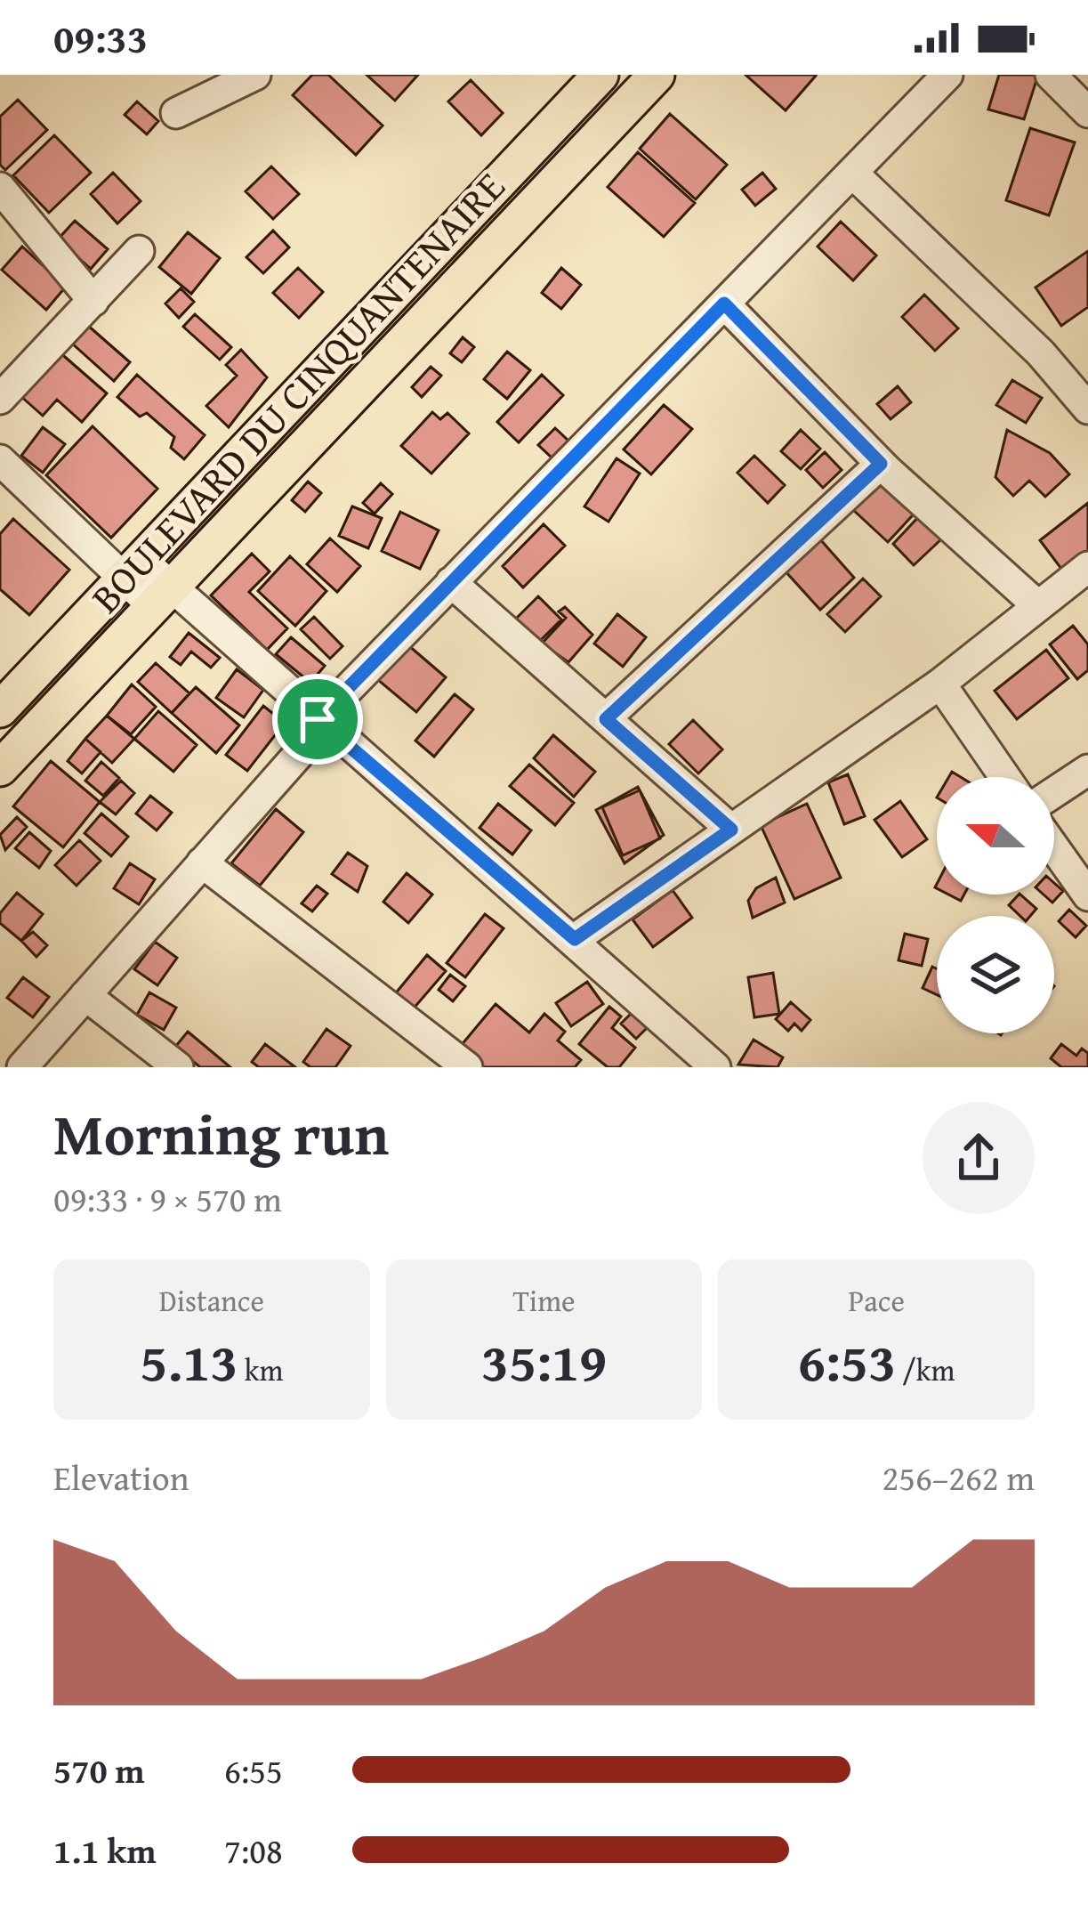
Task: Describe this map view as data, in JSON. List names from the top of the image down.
{
  "streets": {
    "main road": ["BOULEVARD DU CINQUANTENAIRE"]
  },
  "north": "left",
  "page": {
    "status": "09:33",
    "heading": ["Morning run", "09:33 · 9 × 570 m"],
    "stats": [
      ["Distance", "5.13 km"],
      ["Time", "35:19"],
      ["Pace", "6:53 /km"]
    ],
    "chart": ["Elevation", "256–262 m"],
    "list": [
      {
        "name": "570 m",
        "note": "6:55"
      },
      {
        "name": "1.1 km",
        "note": "7:08"
      }
    ]
  }
}
